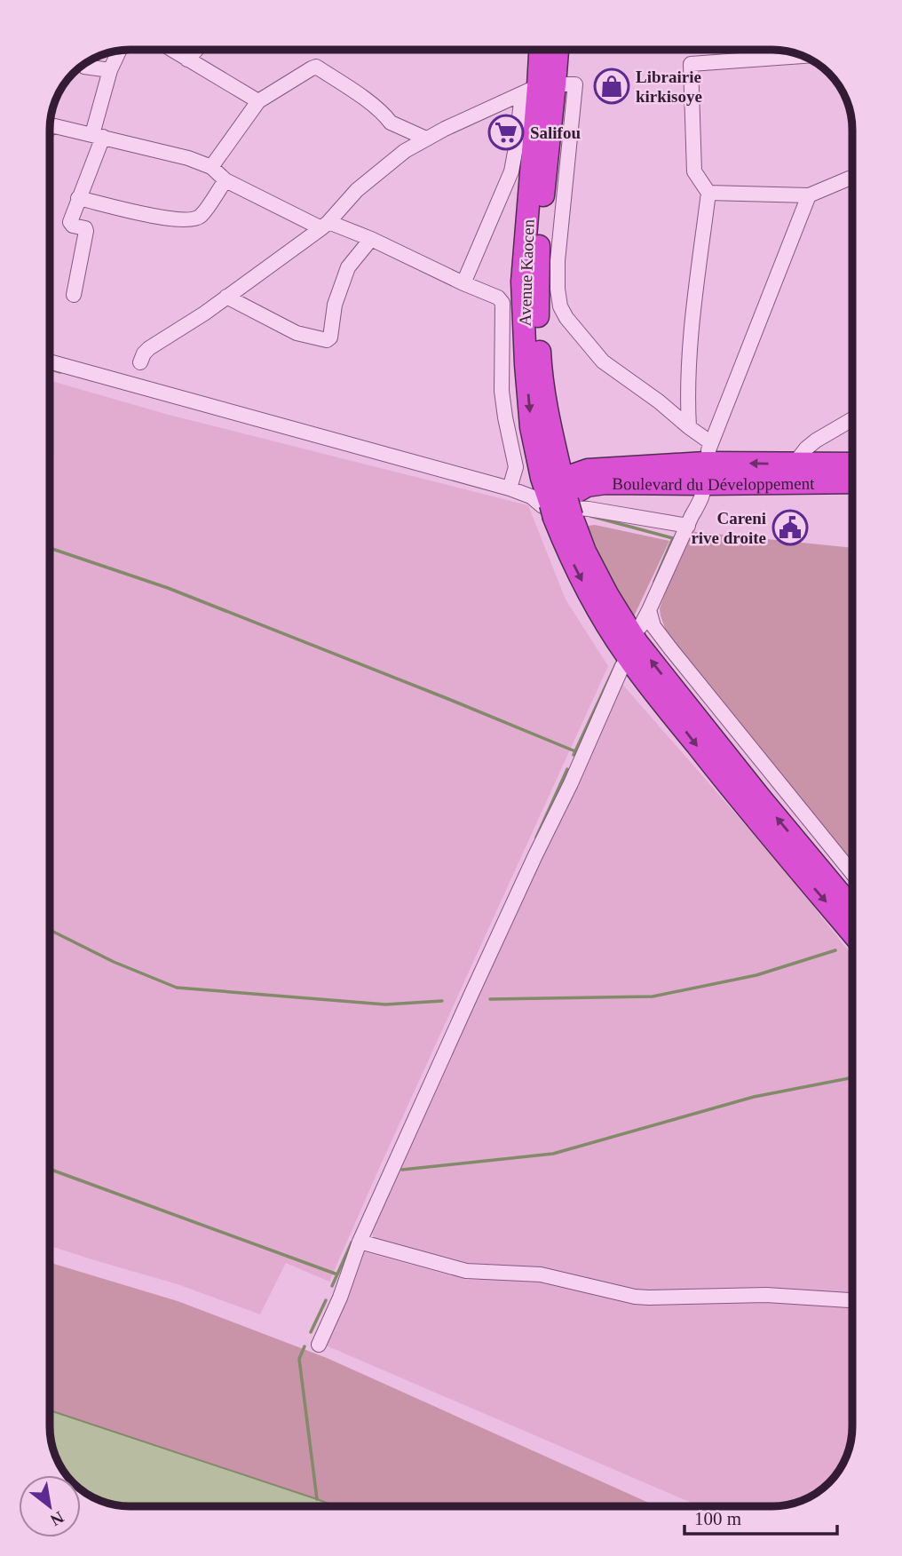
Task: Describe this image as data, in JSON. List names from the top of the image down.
{
  "streets": {
    "highway": ["Avenue Kaocen", "Boulevard du Développement"]
  },
  "crossings": [
    ["Avenue Kaocen", "Boulevard du Développement"]
  ],
  "places": {
    "shop": ["Librairie kirkisoye"],
    "supermarket": ["Salifou"],
    "public building": ["Careni rive droite"]
  },
  "scale_bar": "100 m",
  "north": "bottom right"
}
